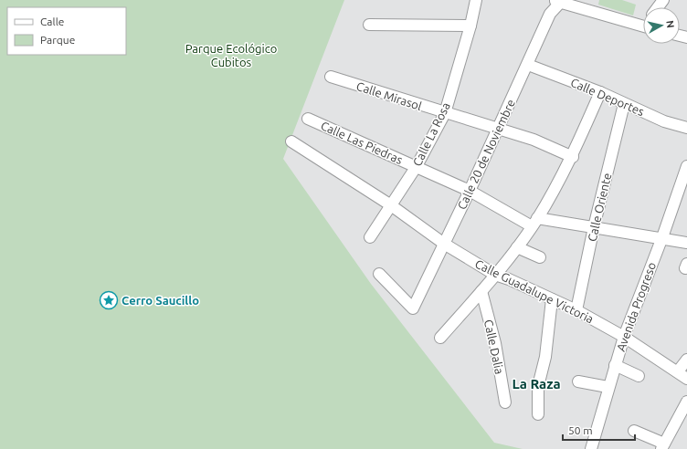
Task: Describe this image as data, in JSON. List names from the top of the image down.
{
  "streets": {
    "street": [
      "Calle Mirasol",
      "Calle Deportes",
      "Calle La Rosa",
      "Calle Las Piedras",
      "Calle 20 de Noviembre",
      "Calle Oriente",
      "Calle Guadalupe Victoria",
      "Avenida Progreso",
      "Calle Dalia"
    ]
  },
  "crossings": [
    ["Calle Mirasol", "Calle La Rosa"],
    ["Calle Mirasol", "Calle 20 de Noviembre"],
    ["Calle Deportes", "Calle 20 de Noviembre"],
    ["Calle Deportes", "Calle Oriente"],
    ["Calle La Rosa", "Calle Las Piedras"],
    ["Calle La Rosa", "Calle Guadalupe Victoria"],
    ["Calle Las Piedras", "Calle 20 de Noviembre"],
    ["Calle 20 de Noviembre", "Calle Guadalupe Victoria"],
    ["Calle Oriente", "Calle Guadalupe Victoria"],
    ["Calle Guadalupe Victoria", "Avenida Progreso"]
  ],
  "districts": ["La Raza"],
  "parks": ["Parque Ecológico Cubitos"],
  "places": {
    "place": ["Cerro Saucillo"]
  },
  "legend": ["Calle", "Parque"],
  "scale_bar": "50 m",
  "north": "right"
}
